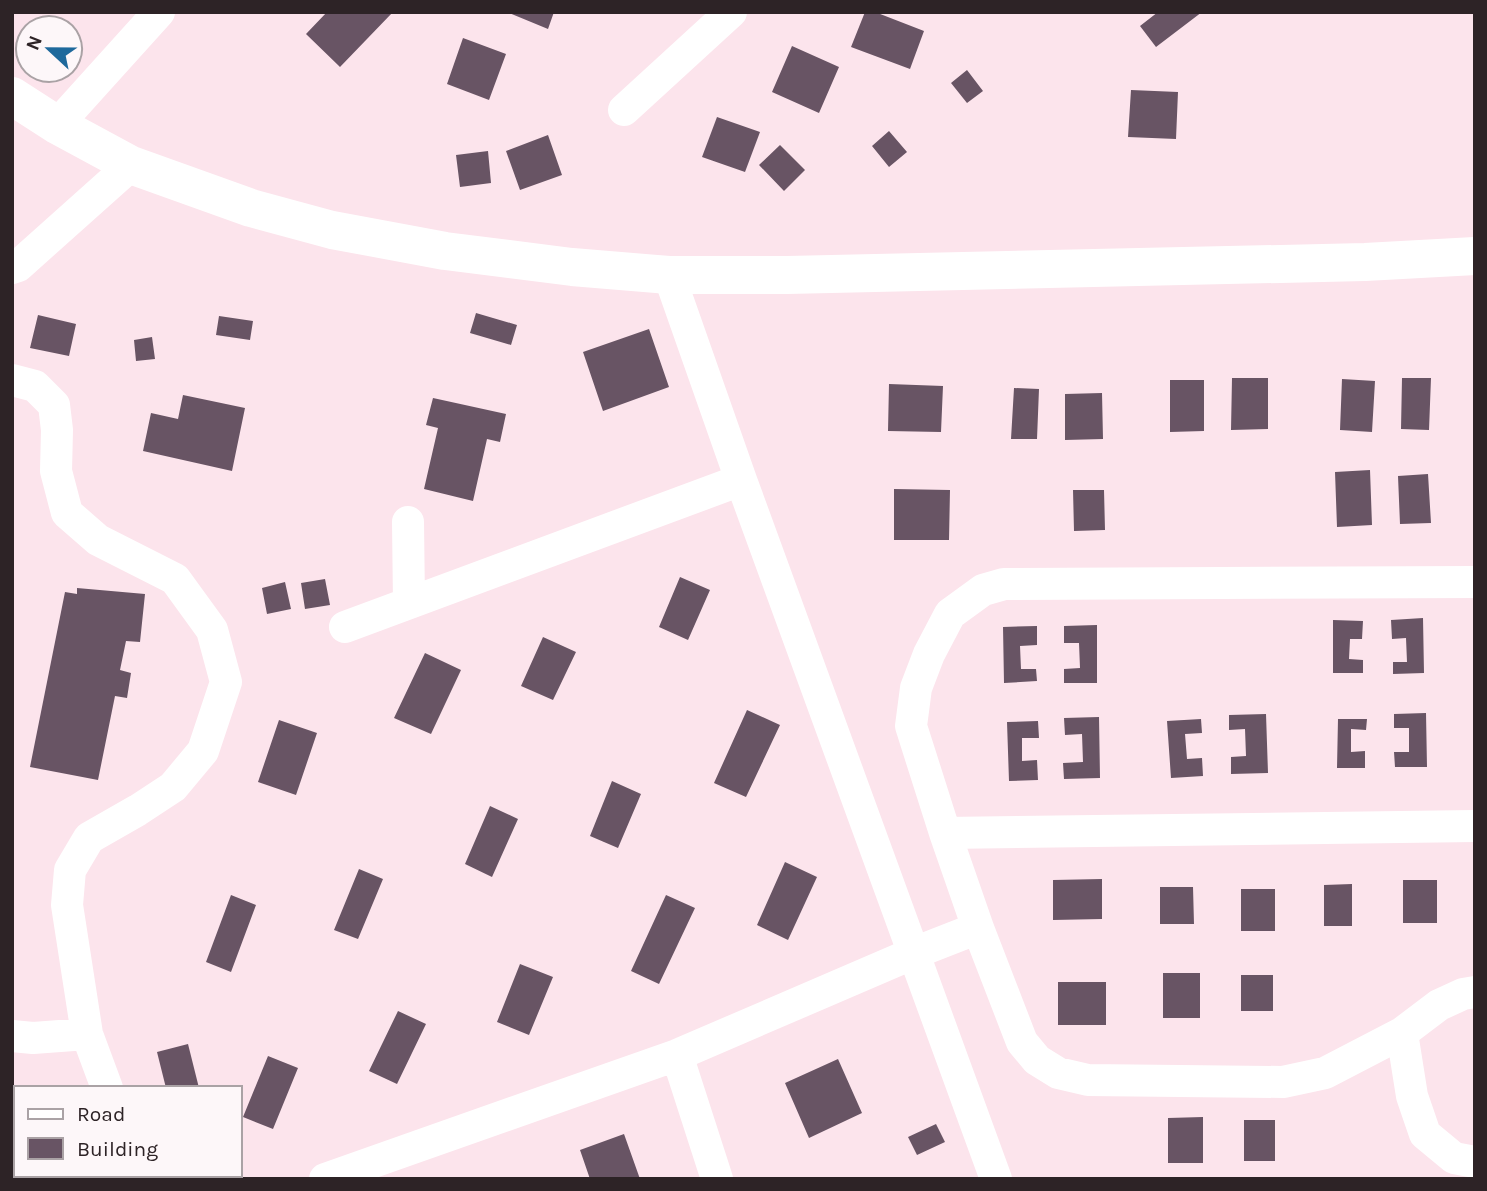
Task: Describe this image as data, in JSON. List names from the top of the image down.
{
  "legend": ["Road", "Building"],
  "north": "left"
}
